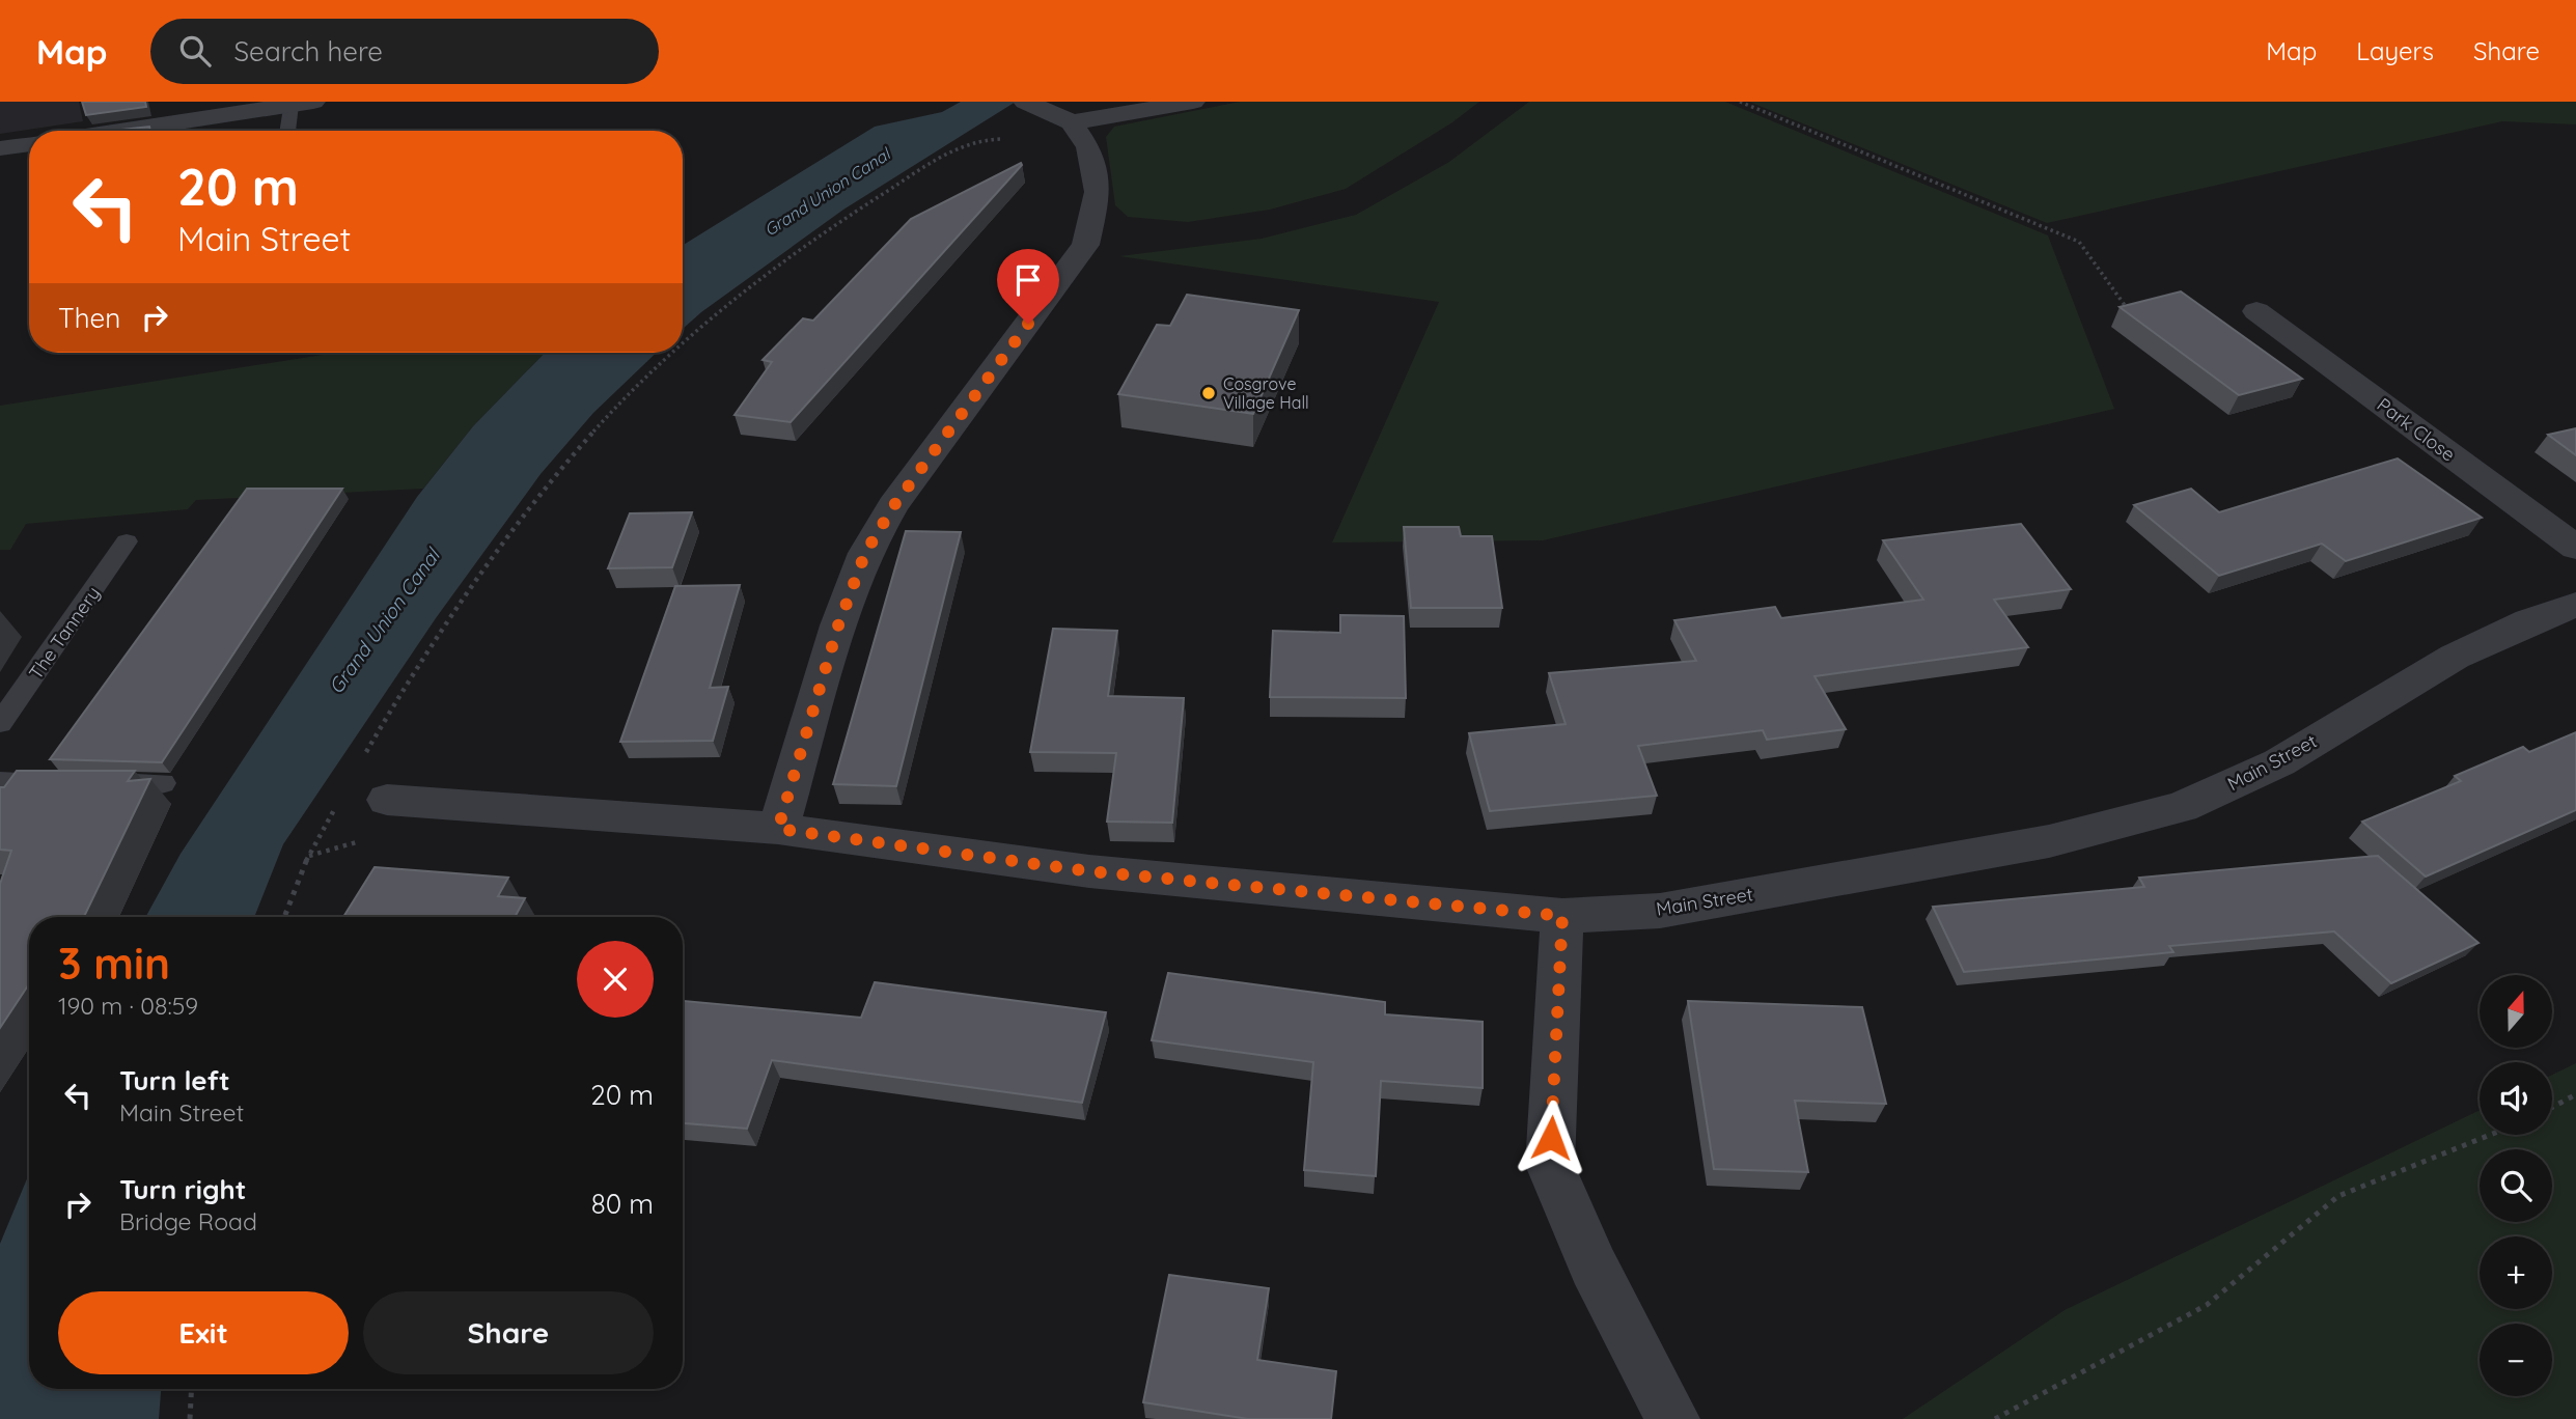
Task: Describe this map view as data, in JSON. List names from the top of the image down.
{
  "streets": {
    "street": ["Park Close", "Main Street"],
    "lane": ["The Tannery"]
  },
  "water": ["Grand Union Canal"],
  "places": ["Cosgrove Village Hall"],
  "north": "top",
  "page": {
    "header": "Map",
    "search": "Search here",
    "nav": ["Map", "Layers", "Share"],
    "turn": ["20 m", "Main Street"],
    "then": "Then",
    "heading": ["3 min", "190 m · 08:59"],
    "map_buttons": ["+", "−"],
    "list": [
      {
        "name": "Turn left",
        "note": "Main Street",
        "value": "20 m"
      },
      {
        "name": "Turn right",
        "note": "Bridge Road",
        "value": "80 m"
      }
    ],
    "buttons": ["Exit", "Share"]
  }
}
